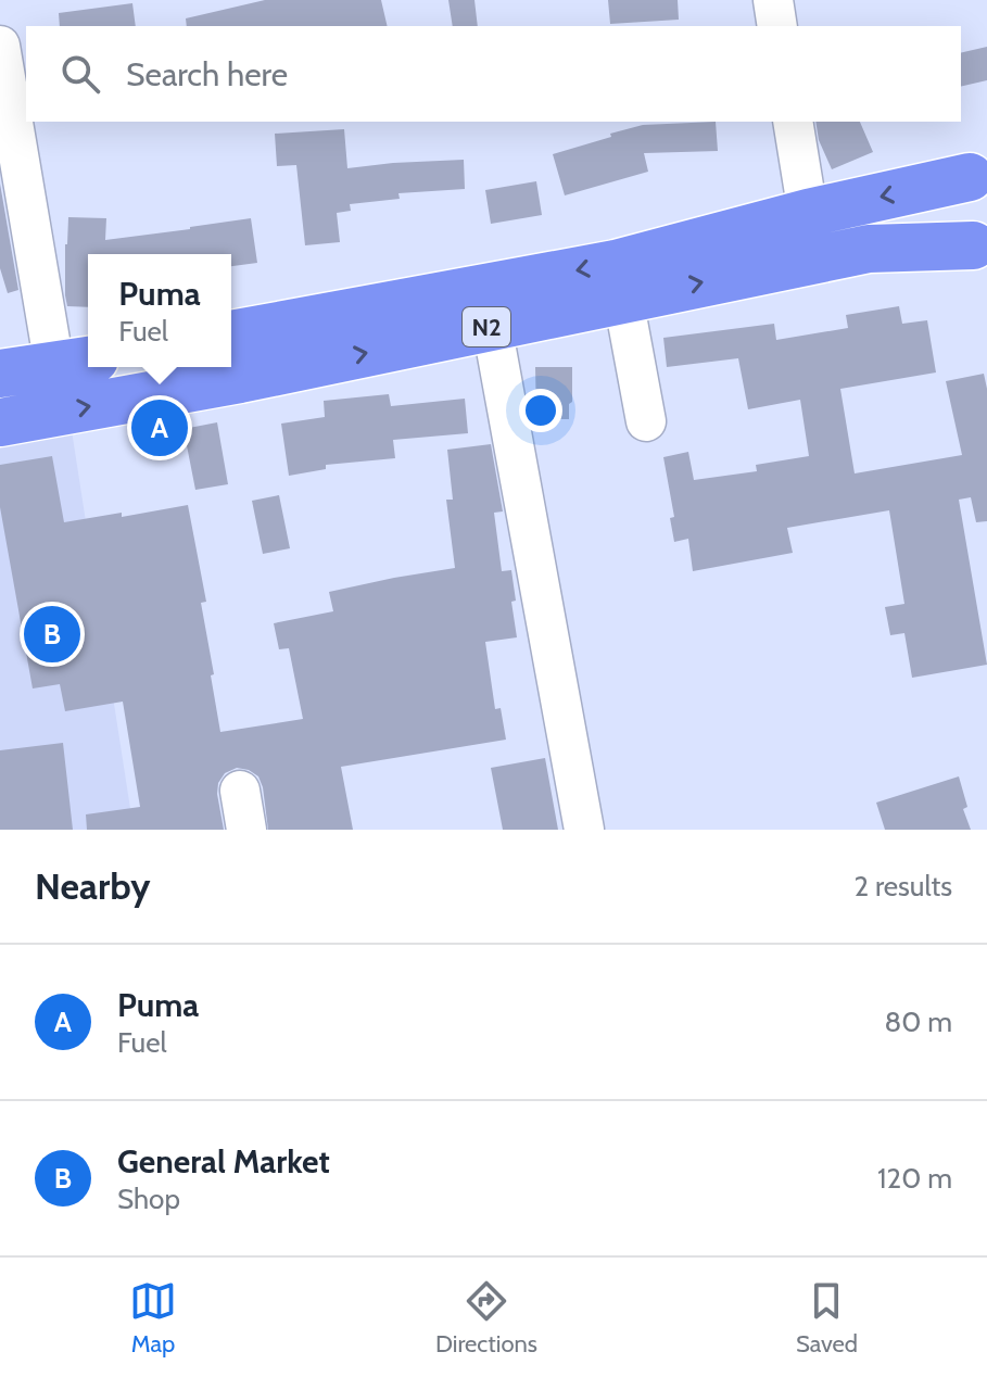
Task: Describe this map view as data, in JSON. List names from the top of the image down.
{
  "streets": {
    "highway": ["N2"]
  },
  "page": {
    "search": "Search here",
    "popup": ["Puma", "Fuel"],
    "pins": ["A", "B"],
    "heading": ["Nearby", "2 results"],
    "list": [
      {
        "mark": "A",
        "name": "Puma",
        "note": "Fuel",
        "value": "80 m"
      },
      {
        "mark": "B",
        "name": "General Market",
        "note": "Shop",
        "value": "120 m"
      }
    ],
    "nav": ["Map", "Directions", "Saved"]
  }
}
